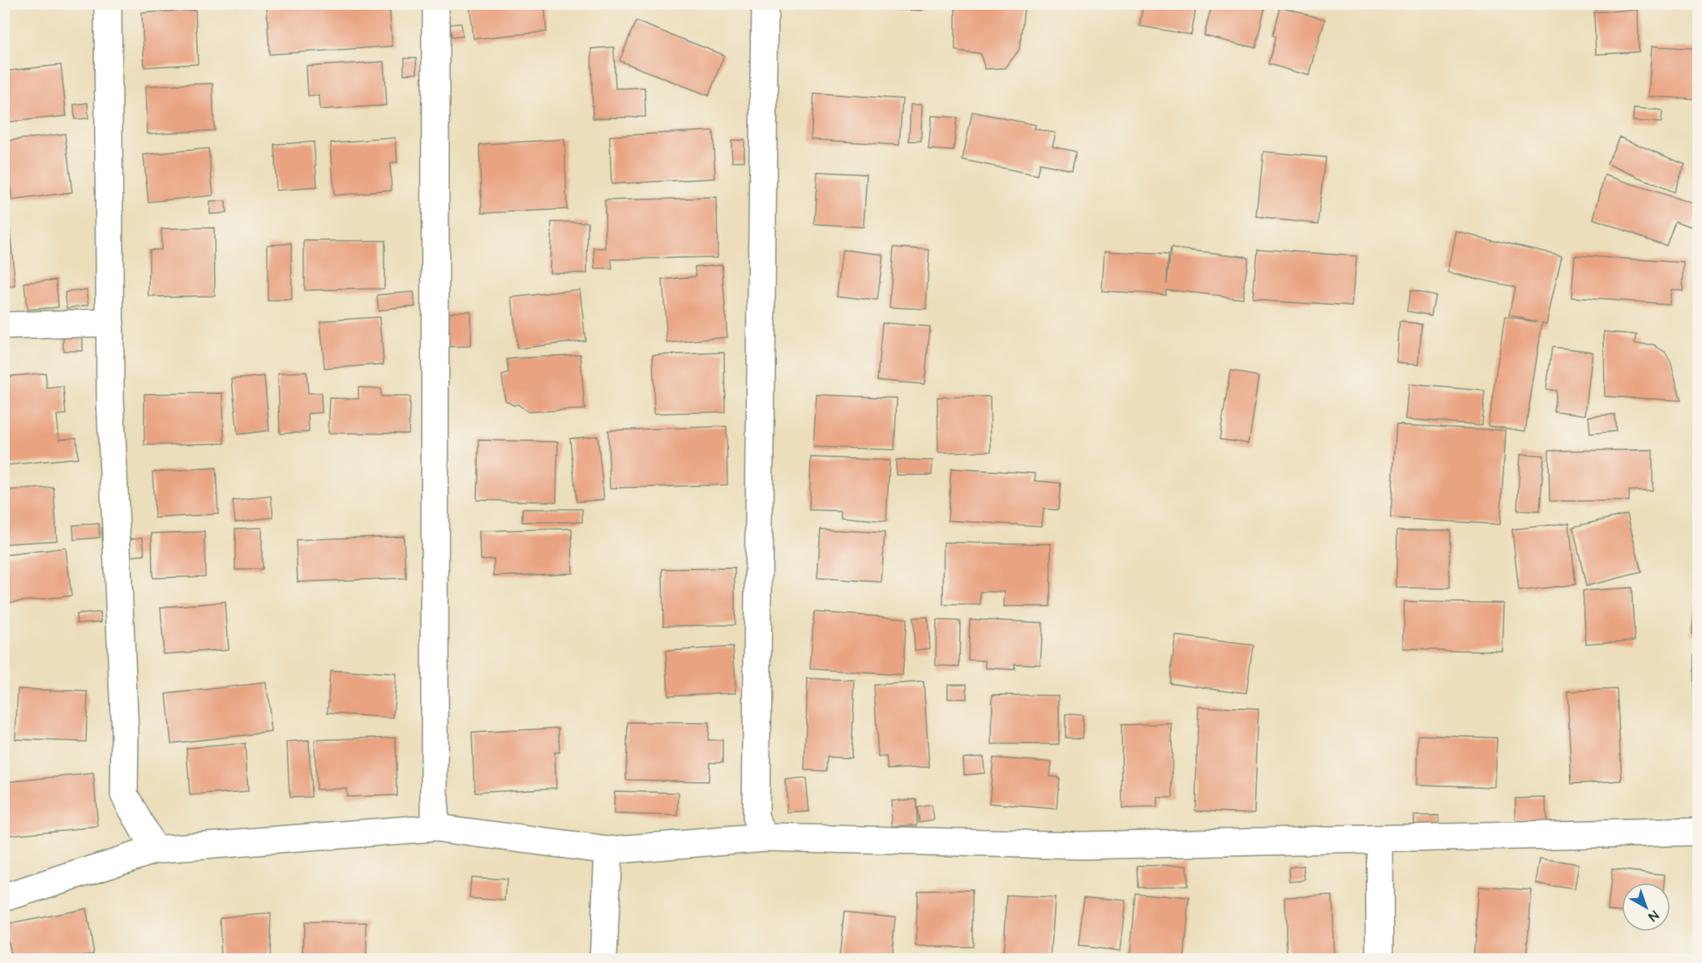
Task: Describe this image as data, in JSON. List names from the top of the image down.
{
  "north": "bottom right"
}
